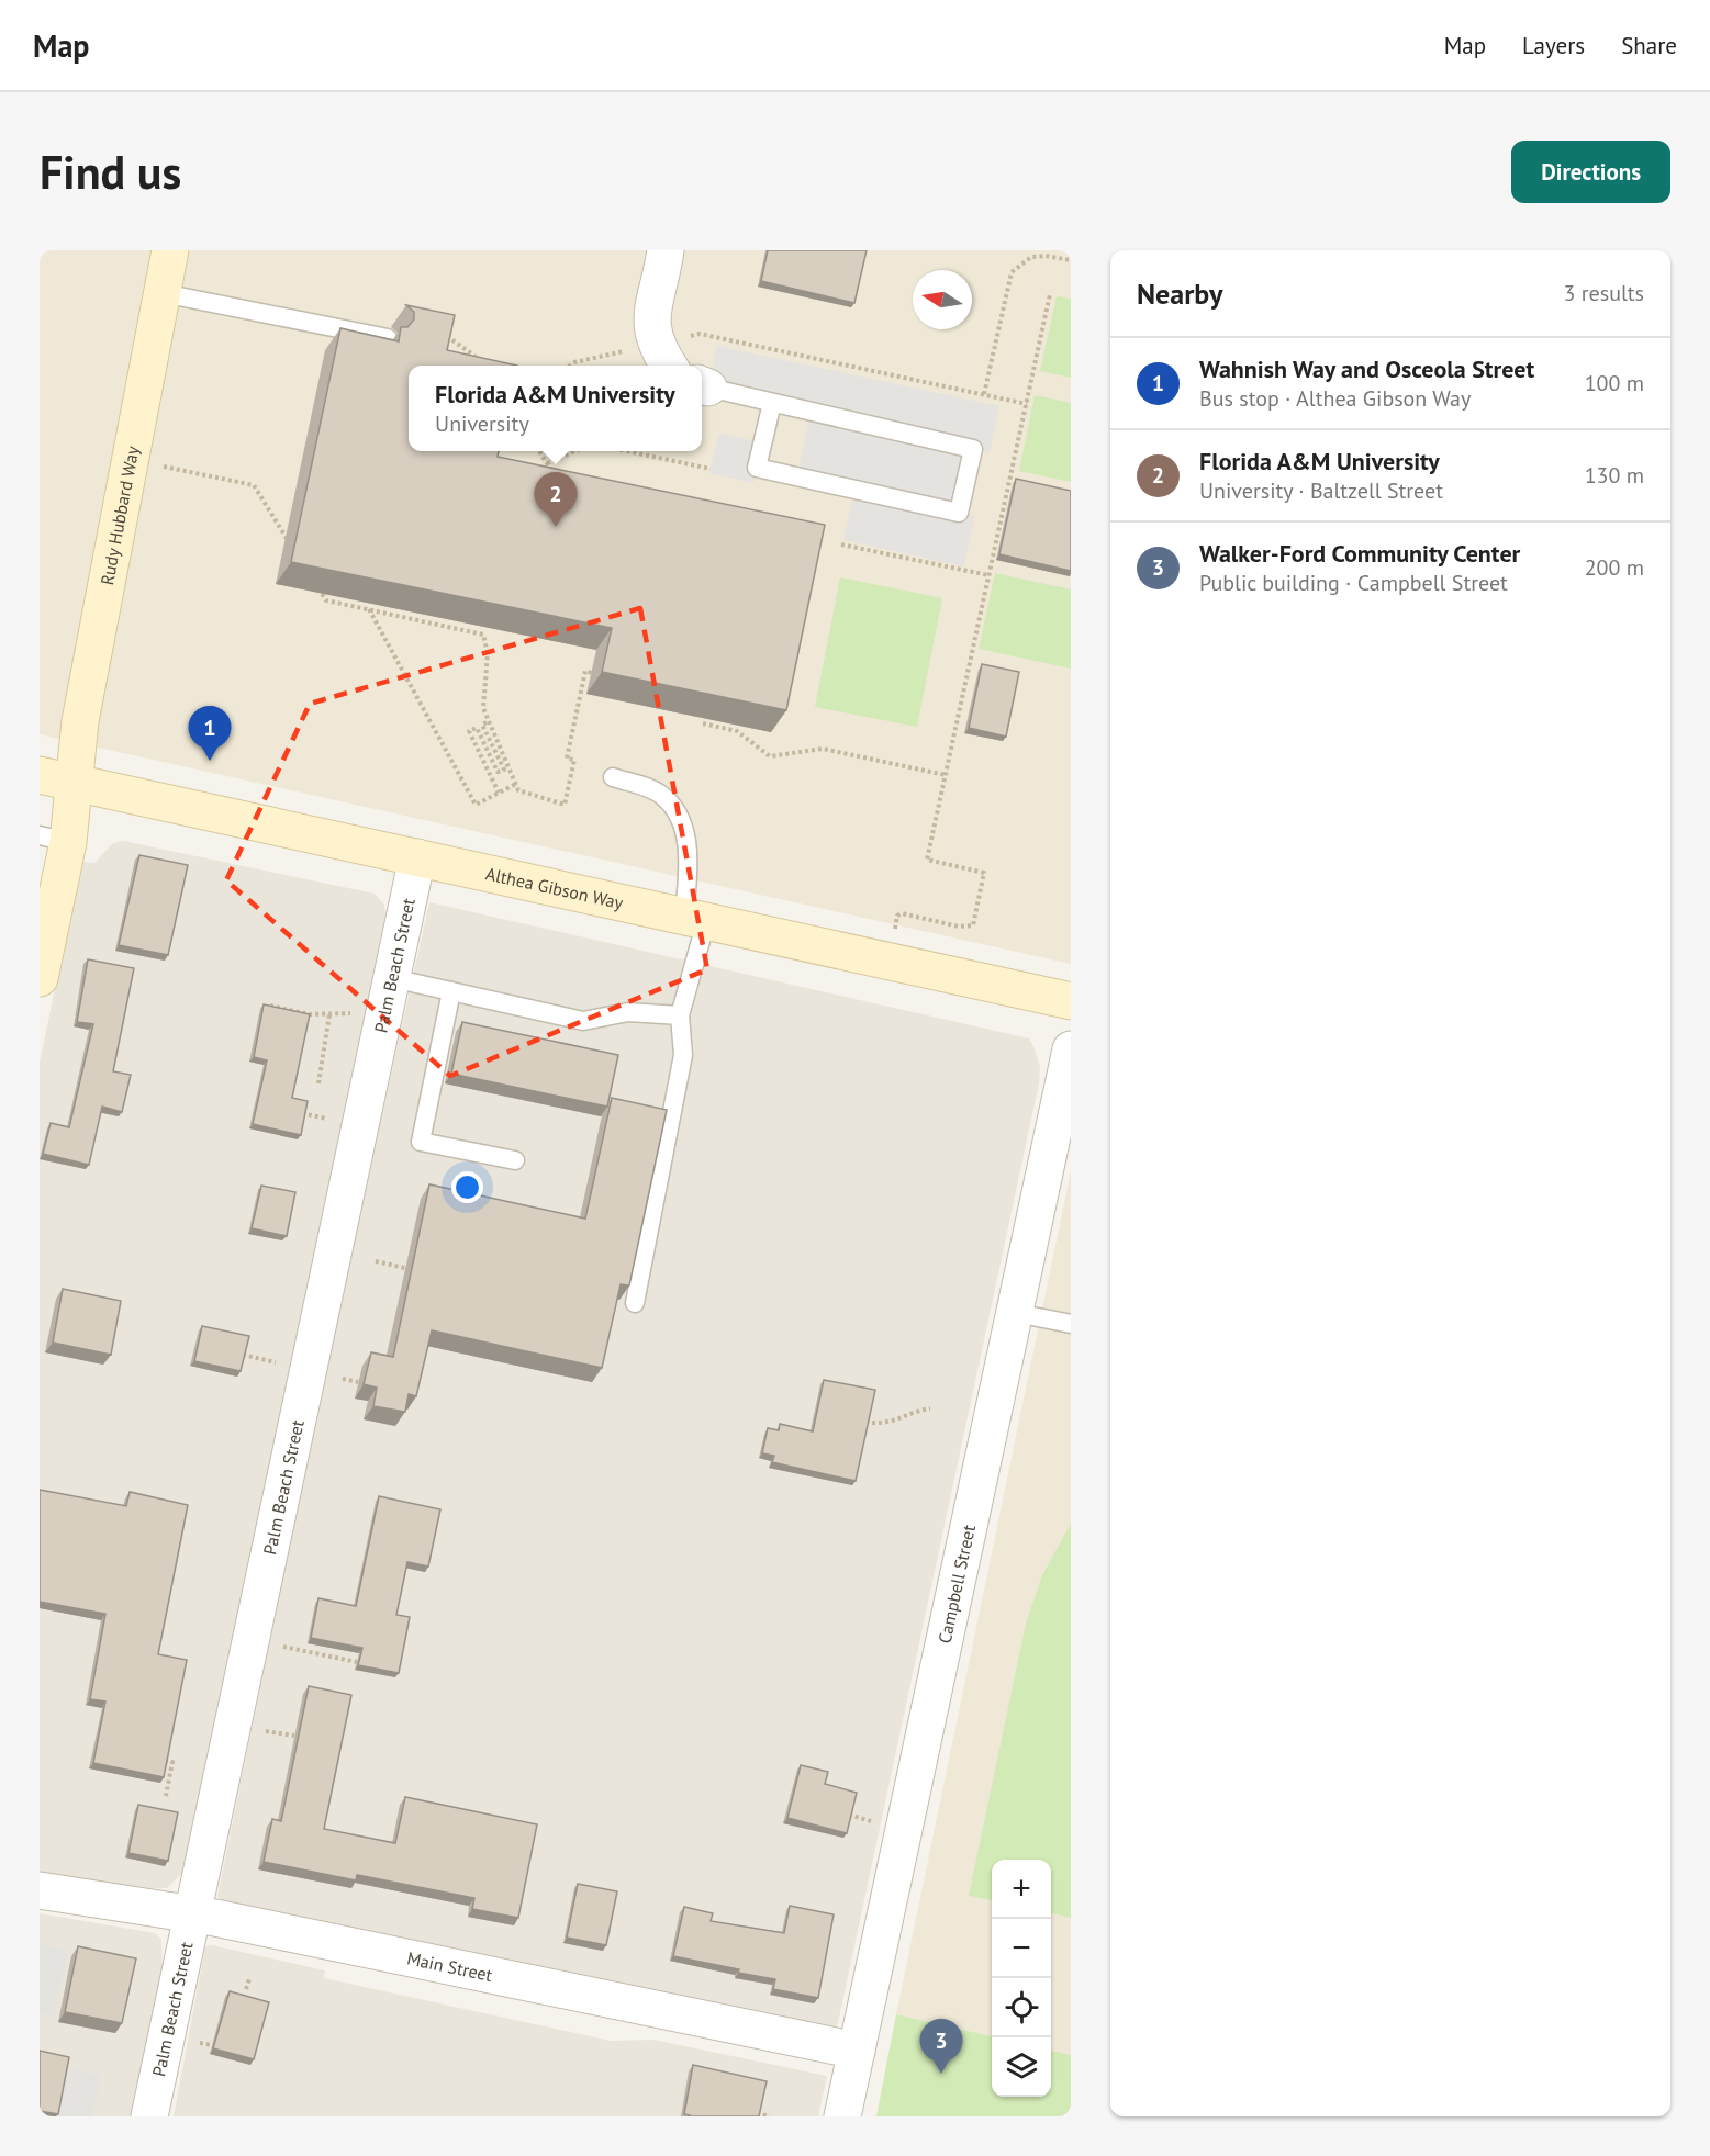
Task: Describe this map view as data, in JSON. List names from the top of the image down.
{
  "streets": {
    "street": [
      "Rudy Hubbard Way",
      "Althea Gibson Way",
      "Palm Beach Street",
      "Campbell Street",
      "Main Street"
    ]
  },
  "crossings": [
    ["Rudy Hubbard Way", "Althea Gibson Way"],
    ["Althea Gibson Way", "Palm Beach Street"],
    ["Palm Beach Street", "Main Street"],
    ["Campbell Street", "Main Street"]
  ],
  "north": "left",
  "page": {
    "header": "Map",
    "nav": ["Map", "Layers", "Share"],
    "buttons": "Directions",
    "title": "Find us",
    "heading": ["Nearby", "3 results"],
    "list": [
      {
        "mark": "1",
        "name": "Wahnish Way and Osceola Street",
        "note": "Bus stop · Althea Gibson Way",
        "value": "100 m"
      },
      {
        "mark": "2",
        "name": "Florida A&M University",
        "note": "University · Baltzell Street",
        "value": "130 m"
      },
      {
        "mark": "3",
        "name": "Walker-Ford Community Center",
        "note": "Public building · Campbell Street",
        "value": "200 m"
      }
    ],
    "popup": ["Florida A&M University", "University"],
    "pins": ["2", "1", "3"],
    "map_buttons": ["+", "−"]
  }
}
